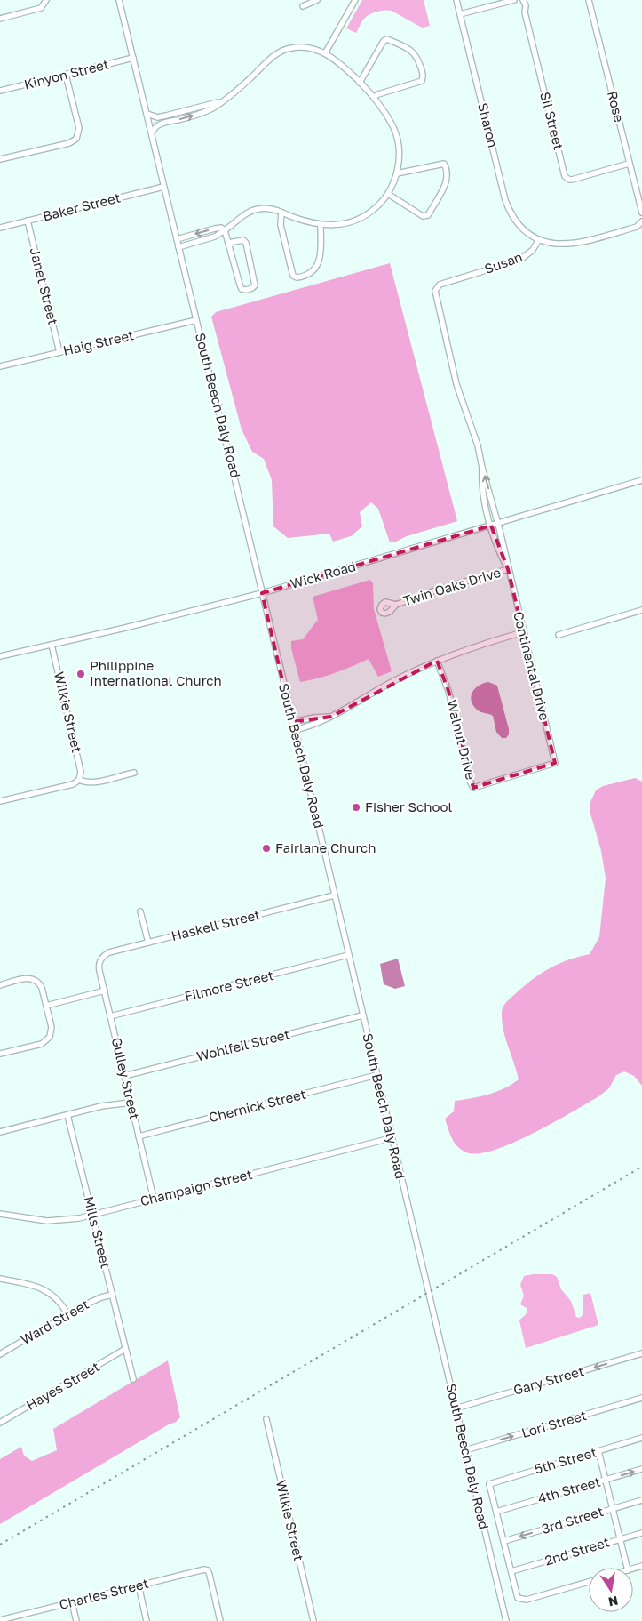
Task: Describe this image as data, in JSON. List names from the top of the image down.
{
  "streets": {
    "street": [
      "Kinyon Street",
      "Rose",
      "Sil Street",
      "Sharon",
      "Baker Street",
      "Susan",
      "Janet Street",
      "Haig Street",
      "South Beech Daly Road",
      "Wick Road",
      "Twin Oaks Drive",
      "Continental Drive",
      "Wilkie Street",
      "Walnut Drive",
      "Haskell Street",
      "Filmore Street",
      "Wohlfeil Street",
      "Gulley Street",
      "Chernick Street",
      "Champaign Street",
      "Mills Street",
      "Ward Street",
      "Gary Street",
      "Hayes Street",
      "Lori Street",
      "5th Street",
      "4th Street",
      "3rd Street",
      "2nd Street",
      "Charles Street"
    ]
  },
  "crossings": [
    ["Kinyon Street", "South Beech Daly Road"],
    ["Rose", "Sil Street"],
    ["Sharon", "Susan"],
    ["Baker Street", "Janet Street"],
    ["Baker Street", "South Beech Daly Road"],
    ["Susan", "Continental Drive"],
    ["Janet Street", "Haig Street"],
    ["Haig Street", "South Beech Daly Road"],
    ["South Beech Daly Road", "Wick Road"],
    ["South Beech Daly Road", "Haskell Street"],
    ["South Beech Daly Road", "Filmore Street"],
    ["South Beech Daly Road", "Wohlfeil Street"],
    ["South Beech Daly Road", "Chernick Street"],
    ["South Beech Daly Road", "Champaign Street"],
    ["South Beech Daly Road", "Gary Street"],
    ["South Beech Daly Road", "Lori Street"],
    ["Wick Road", "Continental Drive"],
    ["Wick Road", "Wilkie Street"],
    ["Twin Oaks Drive", "Continental Drive"],
    ["Continental Drive", "Walnut Drive"],
    ["Haskell Street", "Gulley Street"],
    ["Filmore Street", "Gulley Street"],
    ["Wohlfeil Street", "Gulley Street"],
    ["Gulley Street", "Chernick Street"],
    ["Gulley Street", "Champaign Street"],
    ["Champaign Street", "Mills Street"],
    ["Mills Street", "Ward Street"],
    ["Mills Street", "Hayes Street"],
    ["5th Street", "4th Street"]
  ],
  "one_way": ["Gary Street", "Lori Street", "3rd Street"],
  "places": ["Philippine International Church", "Fisher School", "Fairlane Church"],
  "north": "bottom"
}
